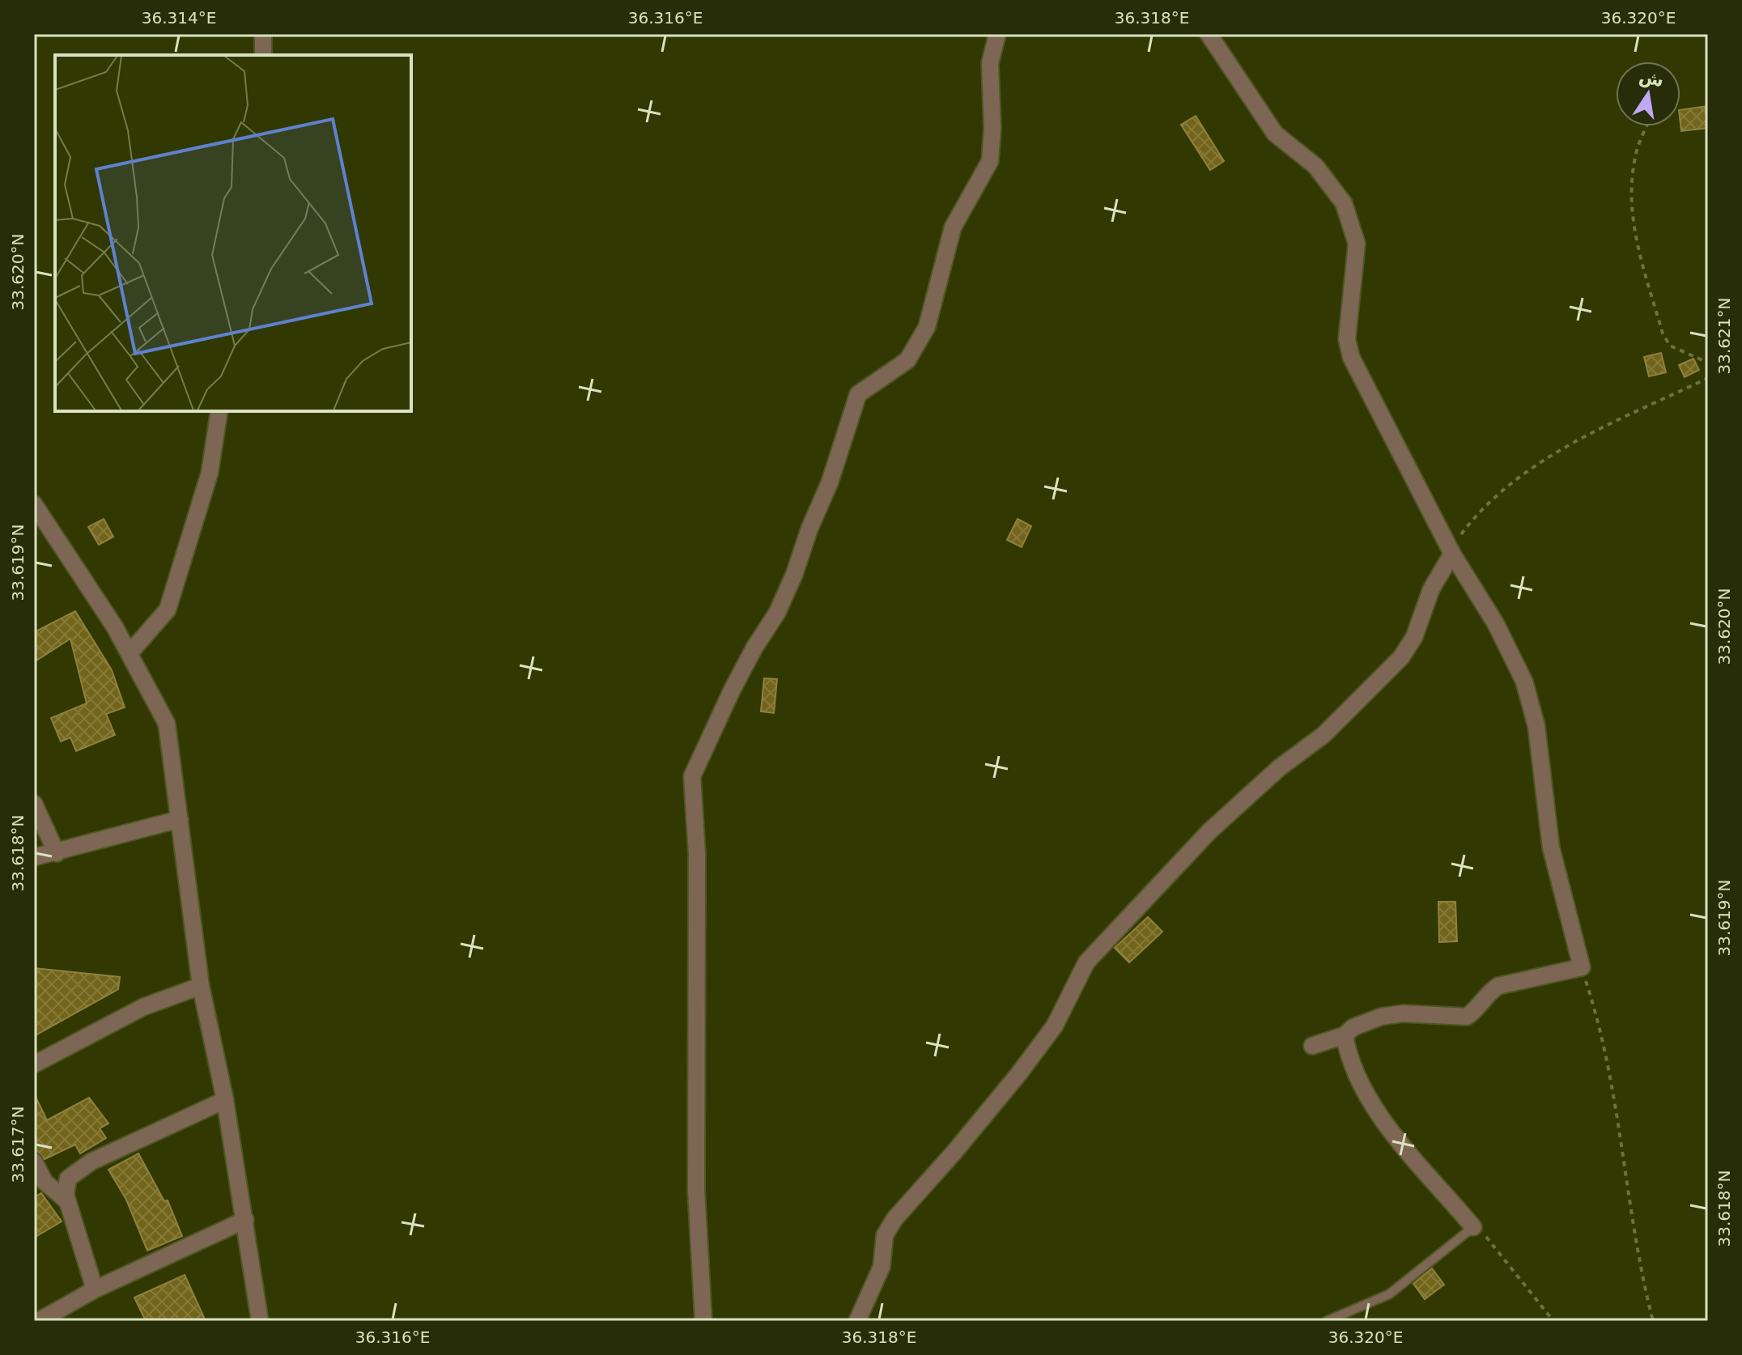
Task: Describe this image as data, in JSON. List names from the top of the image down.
{
  "north": "top",
  "coordinates": [
    "36.314°E",
    "36.316°E",
    "36.318°E",
    "36.320°E",
    "33.620°N",
    "33.621°N",
    "33.619°N",
    "33.618°N",
    "33.617°N"
  ]
}
